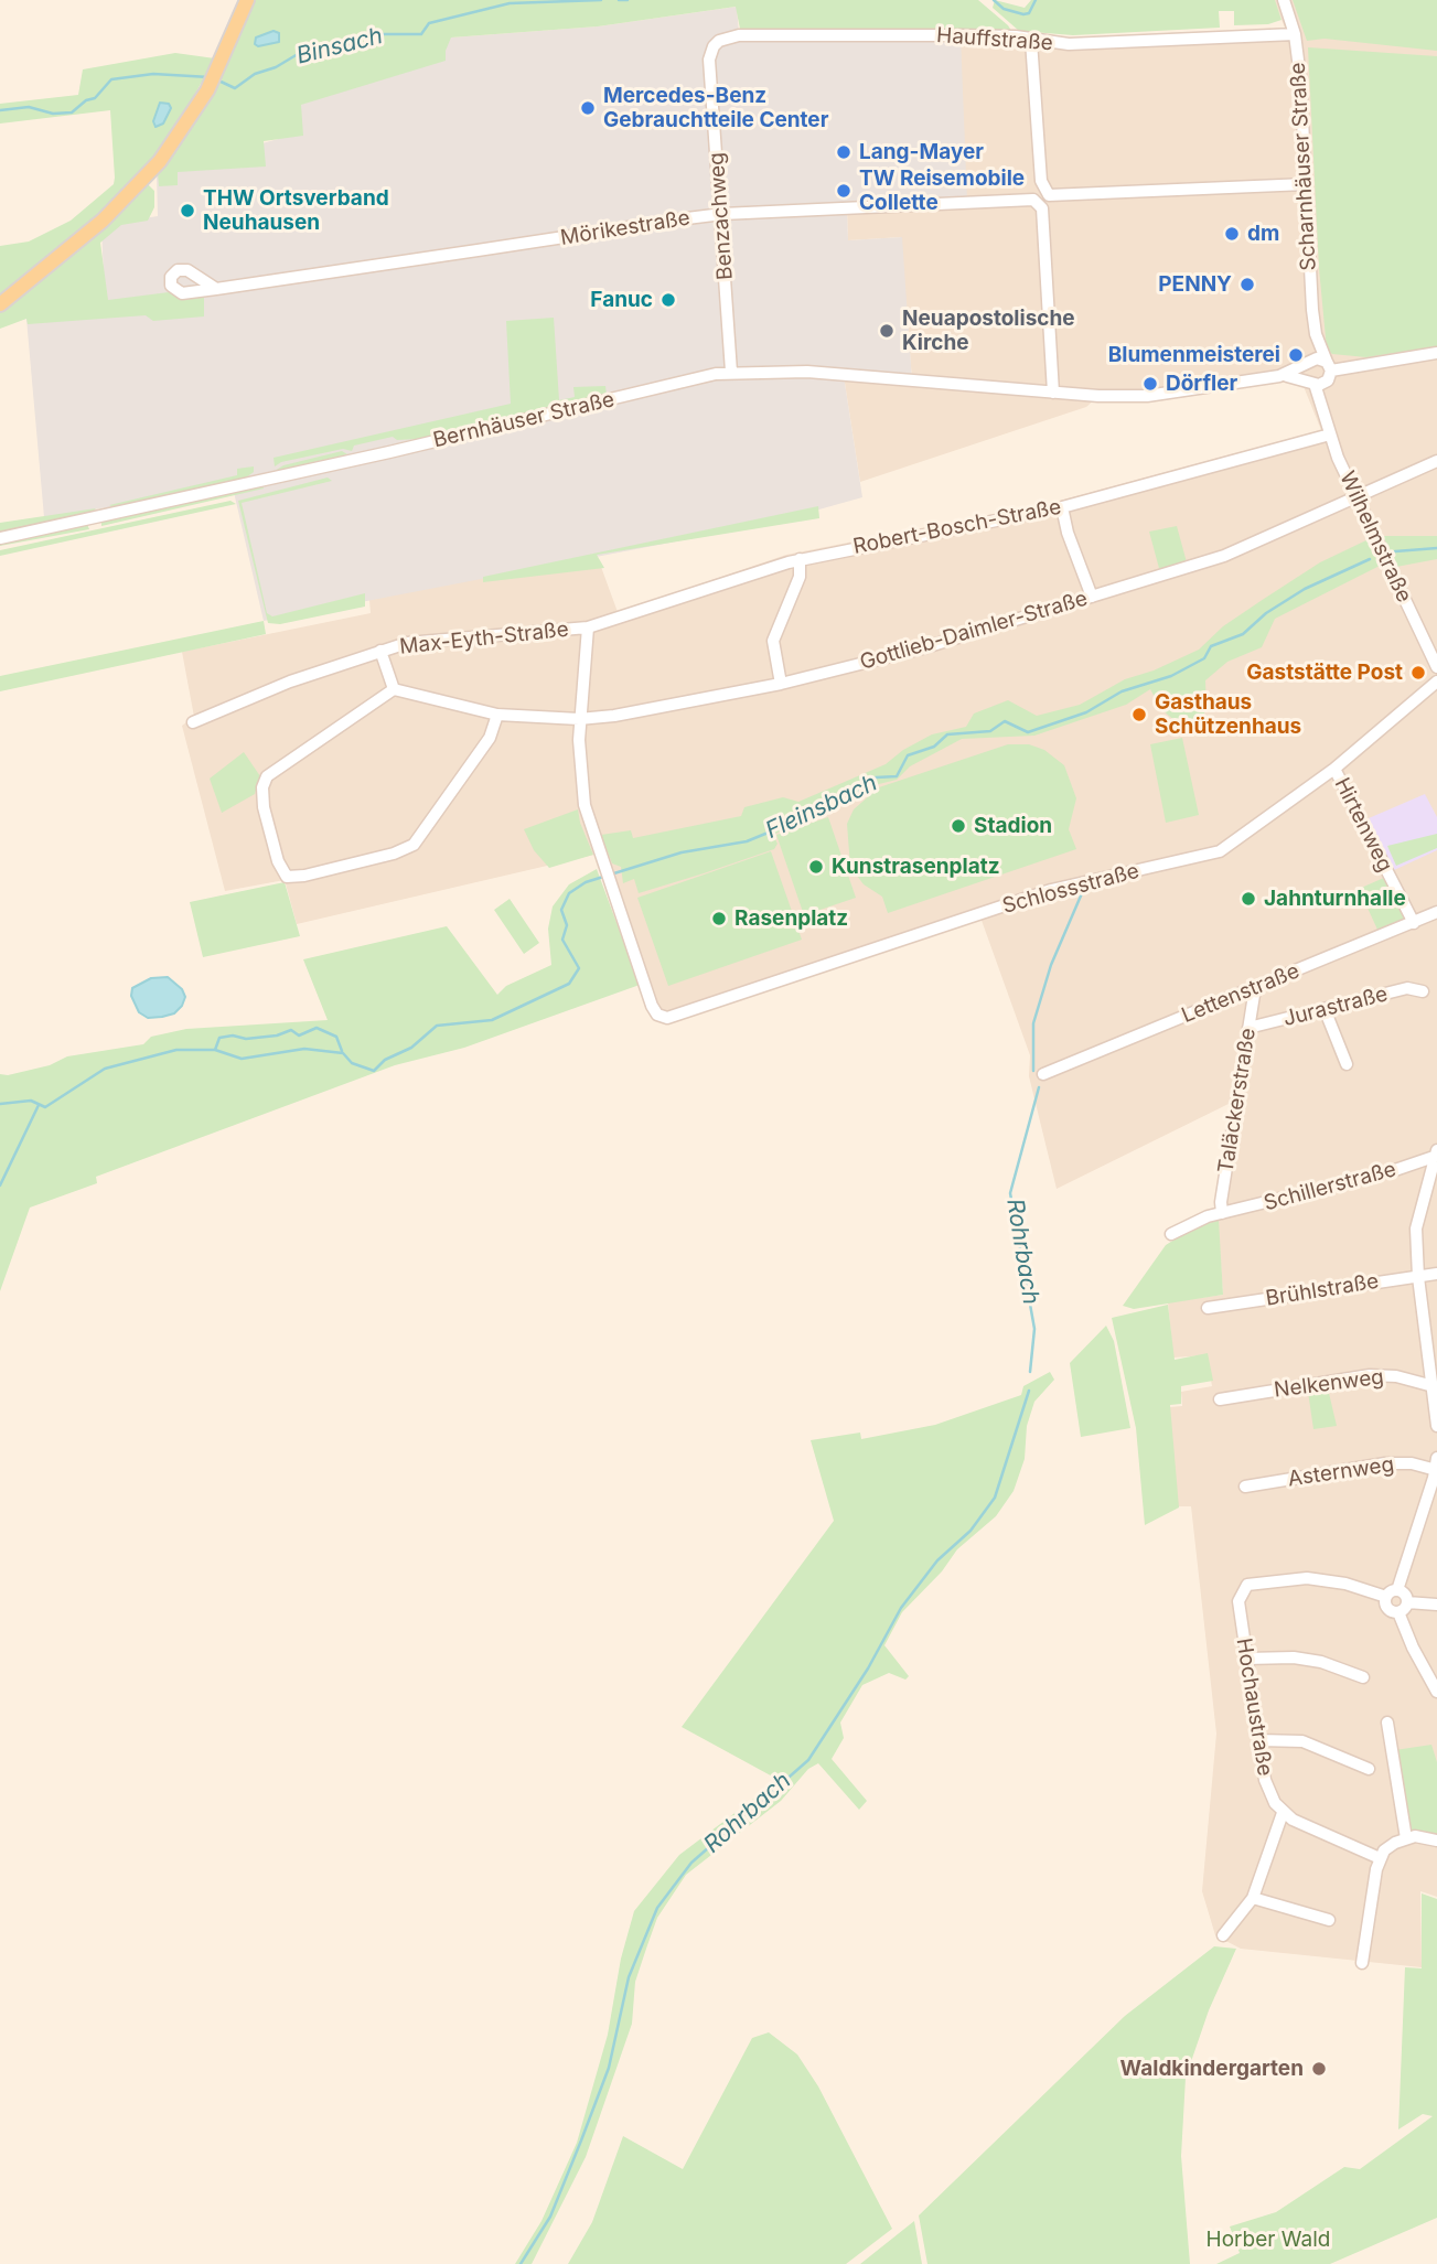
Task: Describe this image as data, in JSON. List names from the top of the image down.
{
  "streets": {
    "street": [
      "Hauffstraße",
      "Scharnhäuser Straße",
      "Benzachweg",
      "Mörikestraße",
      "Bernhäuser Straße",
      "Robert-Bosch-Straße",
      "Wilhelmstraße",
      "Gottlieb-Daimler-Straße",
      "Max-Eyth-Straße",
      "Hirtenweg",
      "Schlossstraße",
      "Lettenstraße",
      "Jurastraße",
      "Taläckerstraße",
      "Schillerstraße",
      "Brühlstraße",
      "Nelkenweg",
      "Asternweg",
      "Hochaustraße"
    ]
  },
  "crossings": [
    ["Hauffstraße", "Scharnhäuser Straße"],
    ["Hauffstraße", "Benzachweg"],
    ["Scharnhäuser Straße", "Mörikestraße"],
    ["Scharnhäuser Straße", "Wilhelmstraße"],
    ["Benzachweg", "Mörikestraße"],
    ["Benzachweg", "Bernhäuser Straße"],
    ["Robert-Bosch-Straße", "Wilhelmstraße"],
    ["Robert-Bosch-Straße", "Max-Eyth-Straße"],
    ["Wilhelmstraße", "Gottlieb-Daimler-Straße"],
    ["Gottlieb-Daimler-Straße", "Max-Eyth-Straße"],
    ["Gottlieb-Daimler-Straße", "Schlossstraße"],
    ["Hirtenweg", "Schlossstraße"],
    ["Hirtenweg", "Lettenstraße"],
    ["Lettenstraße", "Taläckerstraße"],
    ["Jurastraße", "Taläckerstraße"],
    ["Taläckerstraße", "Schillerstraße"]
  ],
  "water": ["Binsach", "Fleinsbach", "Rohrbach"],
  "parks": ["Horber Wald"],
  "places": [
    "Mercedes-Benz Gebrauchtteile Center",
    "Lang-Mayer",
    "TW Reisemobile Collette",
    "THW Ortsverband Neuhausen",
    "dm",
    "PENNY",
    "Fanuc",
    "Neuapostolische Kirche",
    "Blumenmeisterei",
    "Dörfler",
    "Gaststätte Post",
    "Gasthaus Schützenhaus",
    "Stadion",
    "Kunstrasenplatz",
    "Jahnturnhalle",
    "Rasenplatz",
    "Waldkindergarten"
  ]
}
